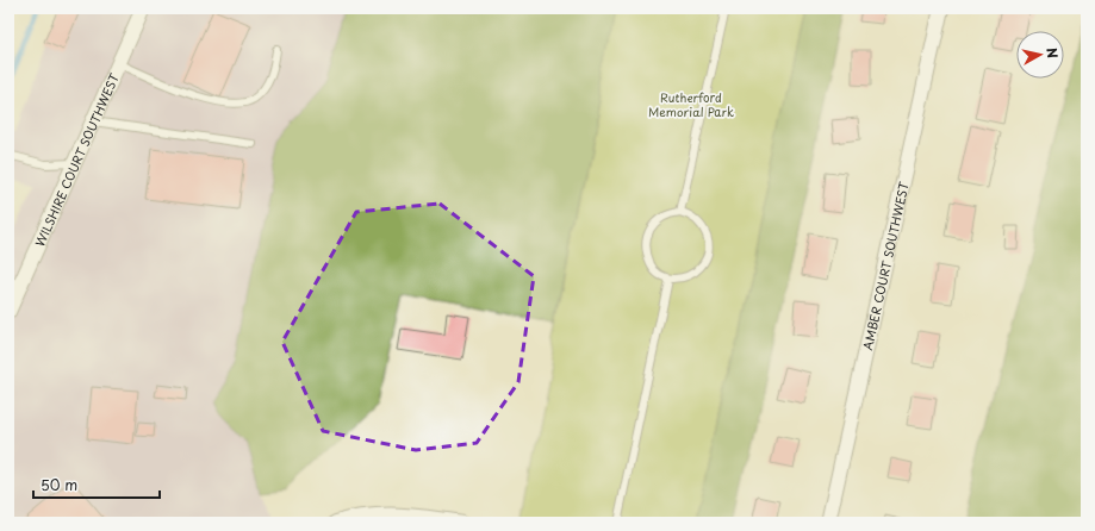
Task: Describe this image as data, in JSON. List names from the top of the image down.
{
  "streets": {
    "street": ["WILSHIRE COURT SOUTHWEST", "AMBER COURT SOUTHWEST"]
  },
  "parks": ["Rutherford Memorial Park"],
  "scale_bar": "50 m",
  "north": "right"
}
